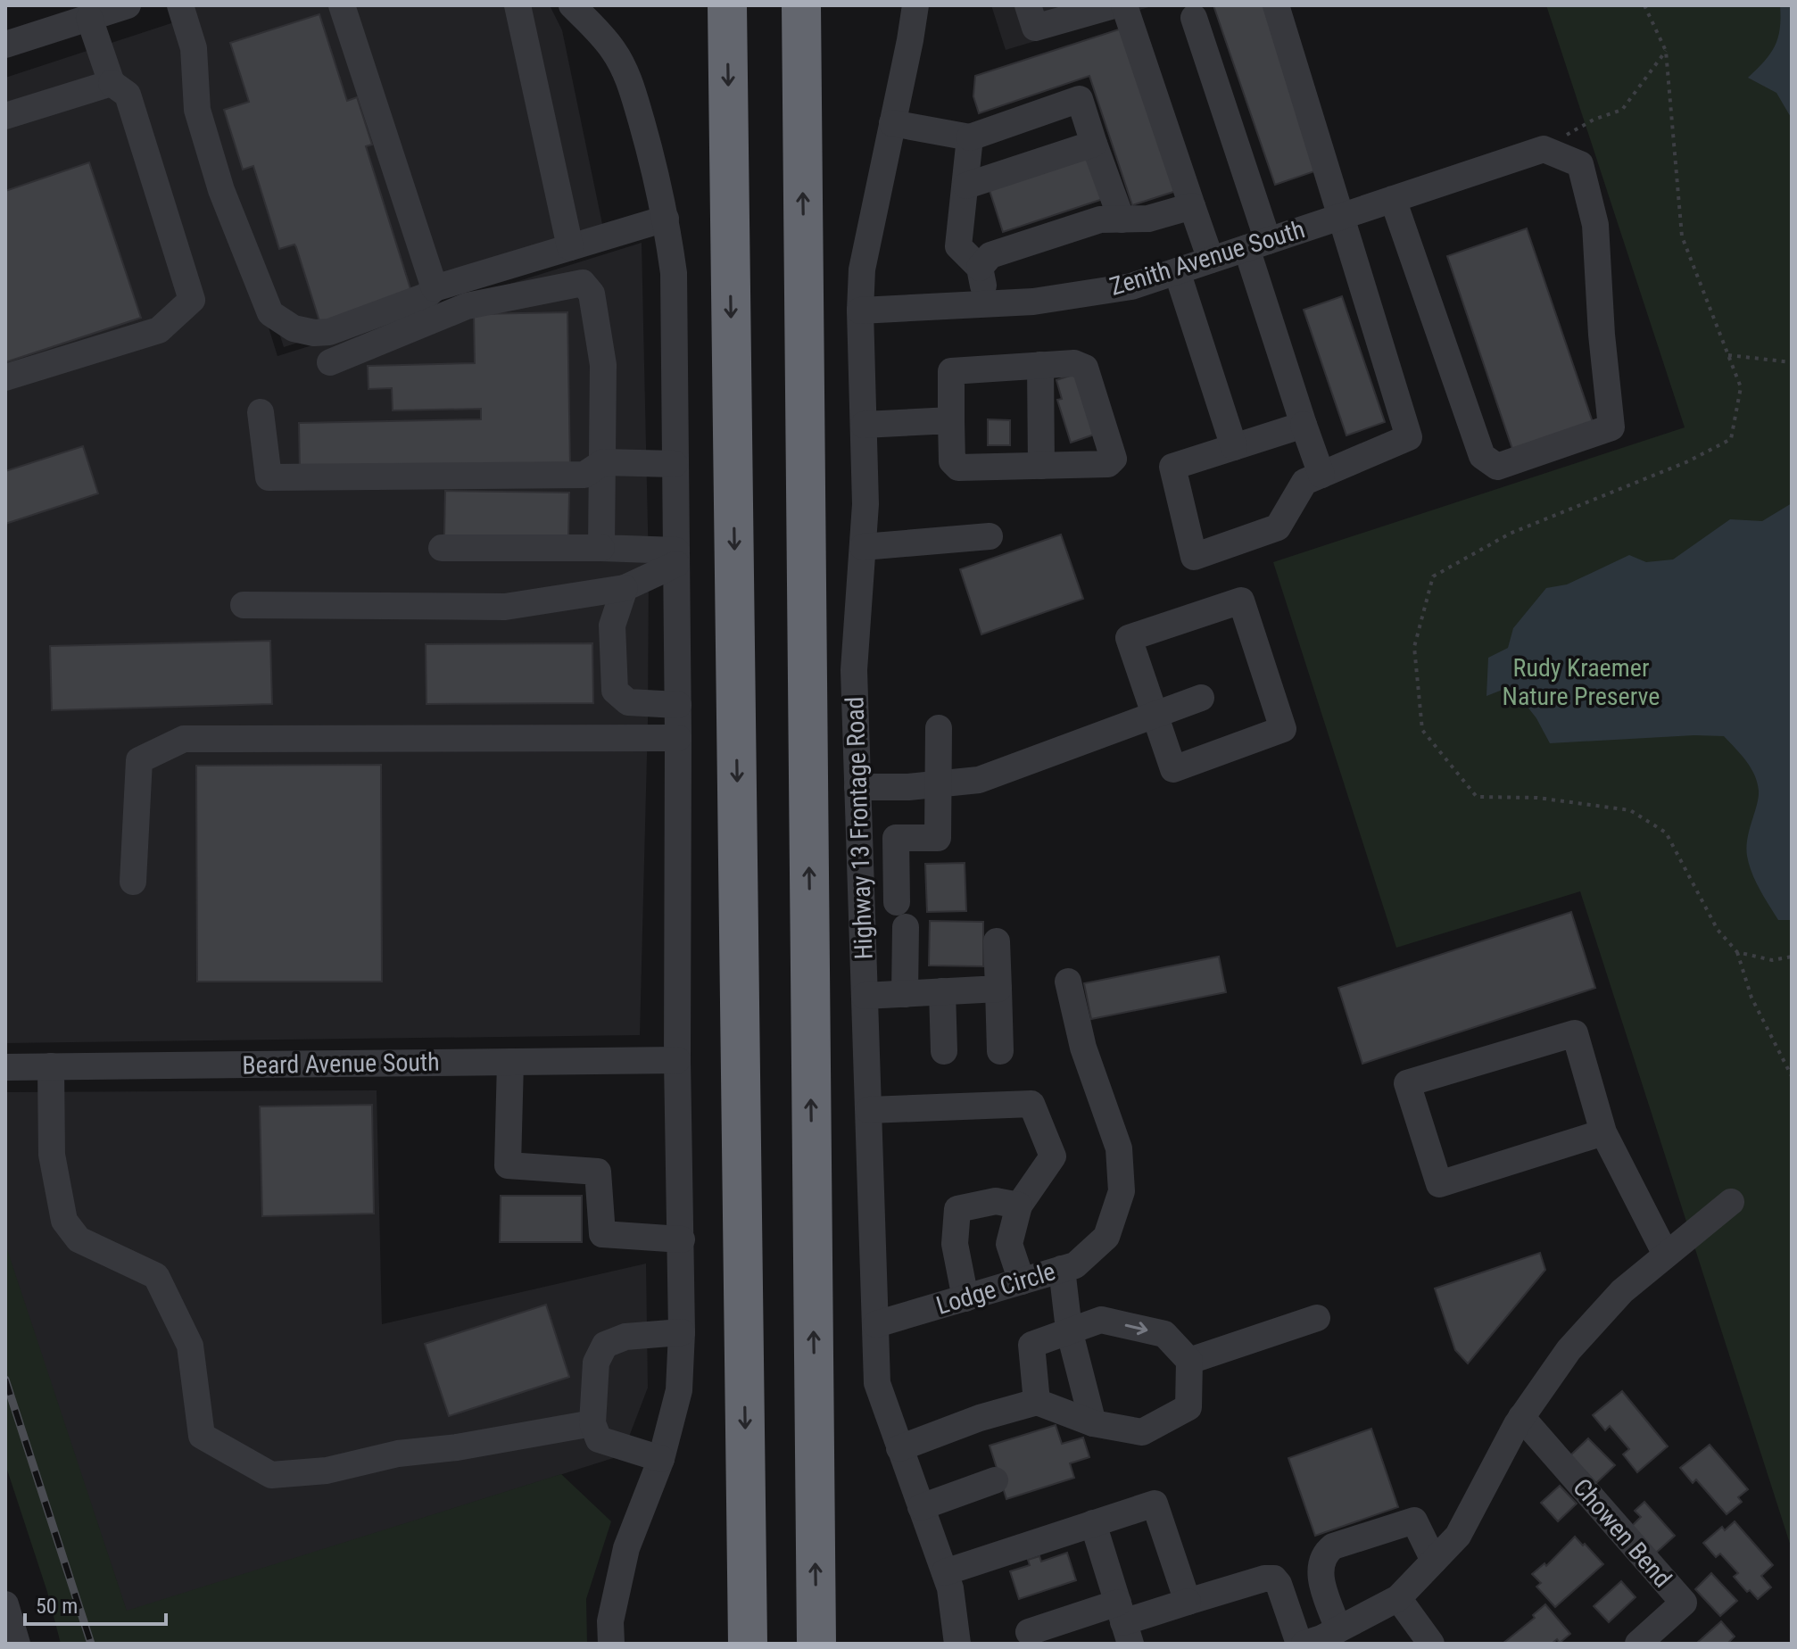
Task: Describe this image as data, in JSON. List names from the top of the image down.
{
  "streets": {
    "street": [
      "Zenith Avenue South",
      "Highway 13 Frontage Road",
      "Beard Avenue South",
      "Lodge Circle",
      "Chowen Bend"
    ]
  },
  "crossings": [
    ["Zenith Avenue South", "Highway 13 Frontage Road"],
    ["Highway 13 Frontage Road", "Lodge Circle"]
  ],
  "parks": ["Rudy Kraemer Nature Preserve"],
  "scale_bar": "50 m"
}
